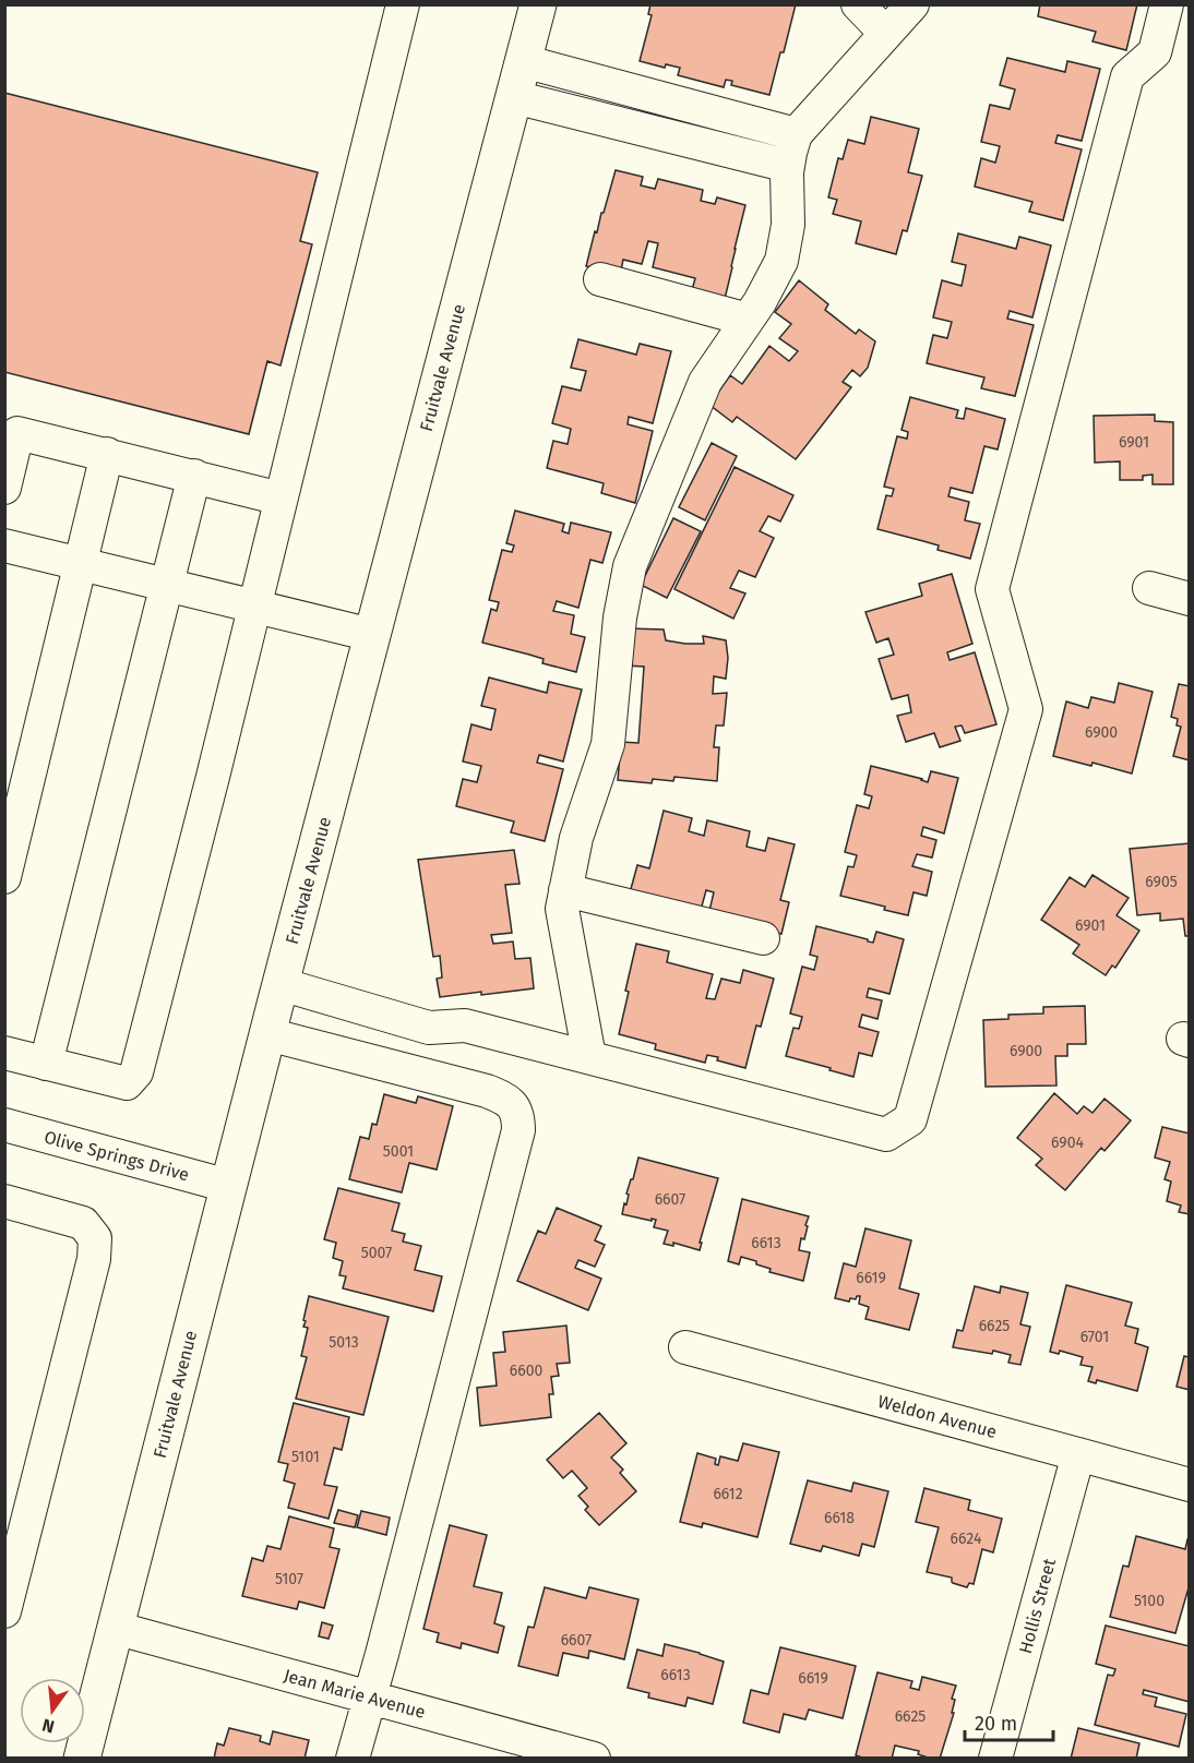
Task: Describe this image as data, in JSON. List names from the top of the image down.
{
  "streets": {
    "main road": ["Fruitvale Avenue"],
    "street": [
      "Olive Springs Drive",
      "Weldon Avenue",
      "Hollis Street",
      "Jean Marie Avenue"
    ]
  },
  "crossings": [
    ["Fruitvale Avenue", "Olive Springs Drive"],
    ["Fruitvale Avenue", "Jean Marie Avenue"],
    ["Weldon Avenue", "Hollis Street"]
  ],
  "house_numbers": [
    "6901",
    "6900",
    "6905",
    "6901",
    "6900",
    "6904",
    "5001",
    "6607",
    "6613",
    "5007",
    "6619",
    "6625",
    "6701",
    "5013",
    "6600",
    "5101",
    "6612",
    "6618",
    "6624",
    "5107",
    "5100",
    "6607",
    "6613",
    "6619",
    "6625"
  ],
  "scale_bar": "20 m",
  "north": "bottom"
}
